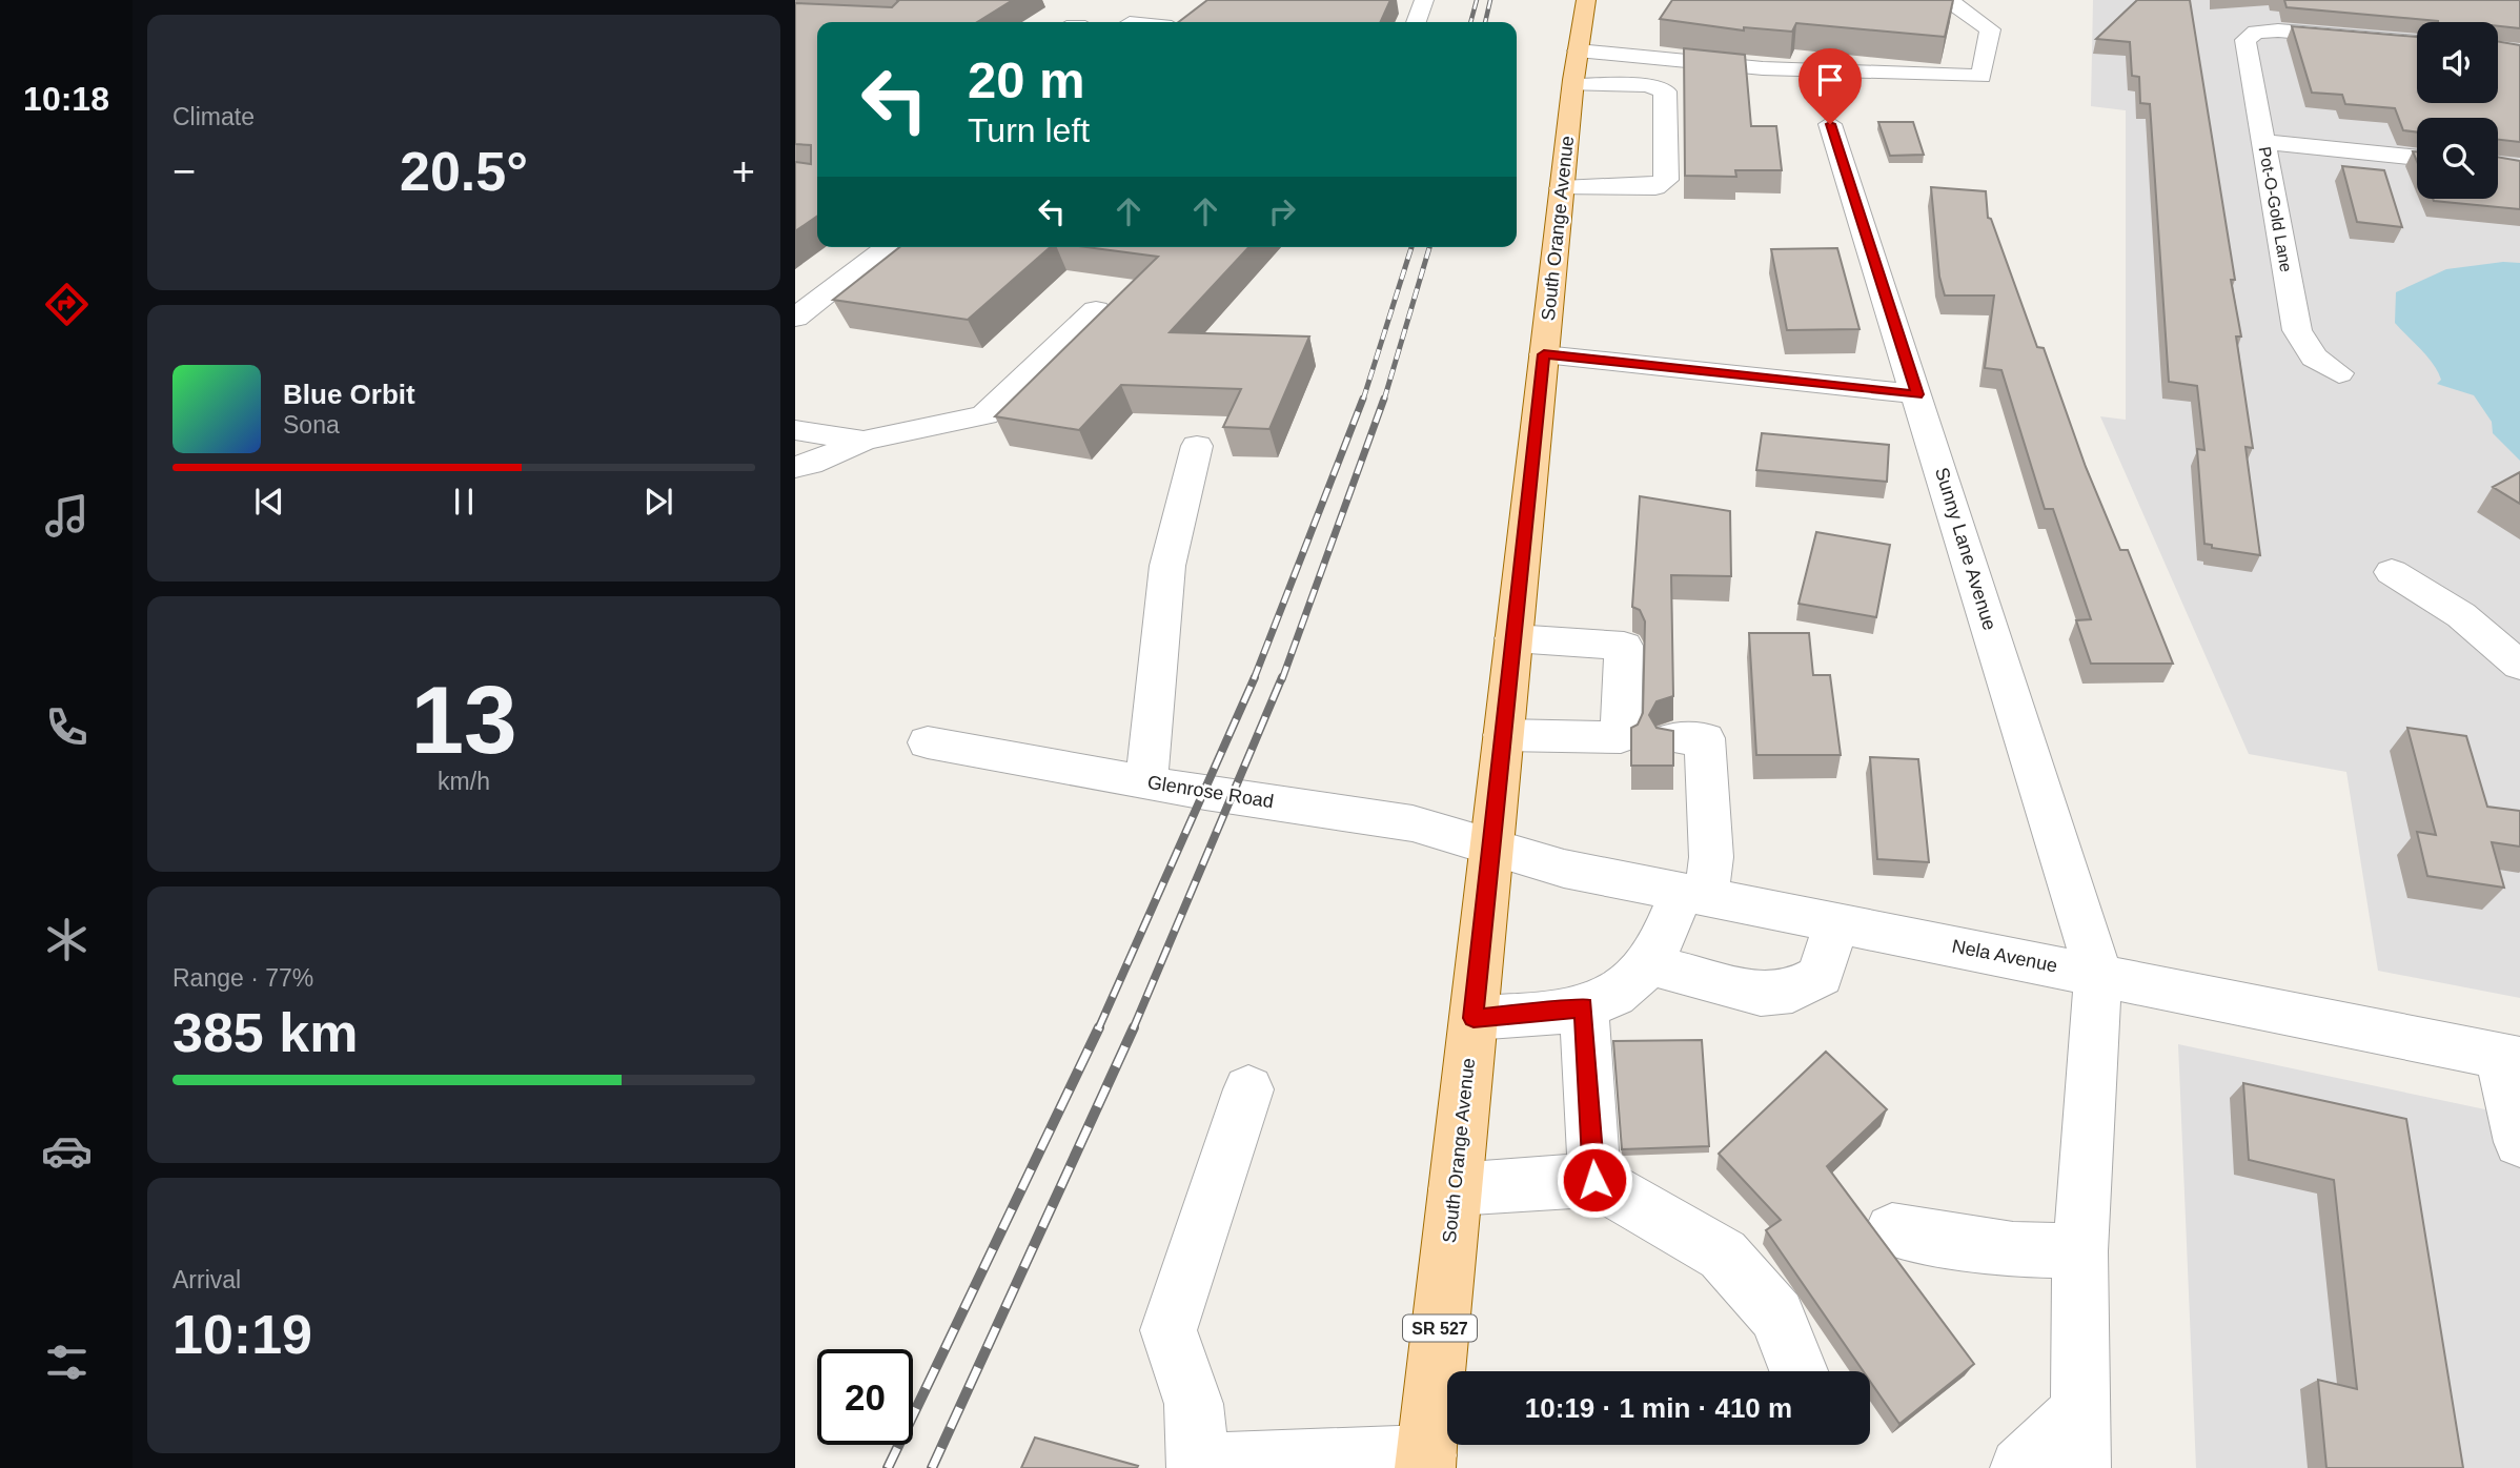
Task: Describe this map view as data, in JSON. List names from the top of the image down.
{
  "streets": {
    "main road": ["South Orange Avenue", "SR 527"],
    "street": [
      "Pot-O-Gold Lane",
      "Sunny Lane Avenue",
      "Glenrose Road",
      "Nela Avenue"
    ]
  },
  "crossings": [
    ["South Orange Avenue", "Glenrose Road"],
    ["South Orange Avenue", "Nela Avenue"],
    ["Sunny Lane Avenue", "Nela Avenue"],
    ["Glenrose Road", "Nela Avenue"]
  ],
  "page": {
    "tabs": "10:18",
    "tile": [
      "Climate",
      ["13", "km/h"],
      ["Range · 77%", "385 km"],
      ["Arrival", "10:19"]
    ],
    "turn": ["20 m", "Turn left"],
    "heat": ["−", "20.5°", "+"],
    "song": ["Blue Orbit", "Sona"],
    "limit": "20",
    "trip": "10:19 · 1 min · 410 m"
  }
}
